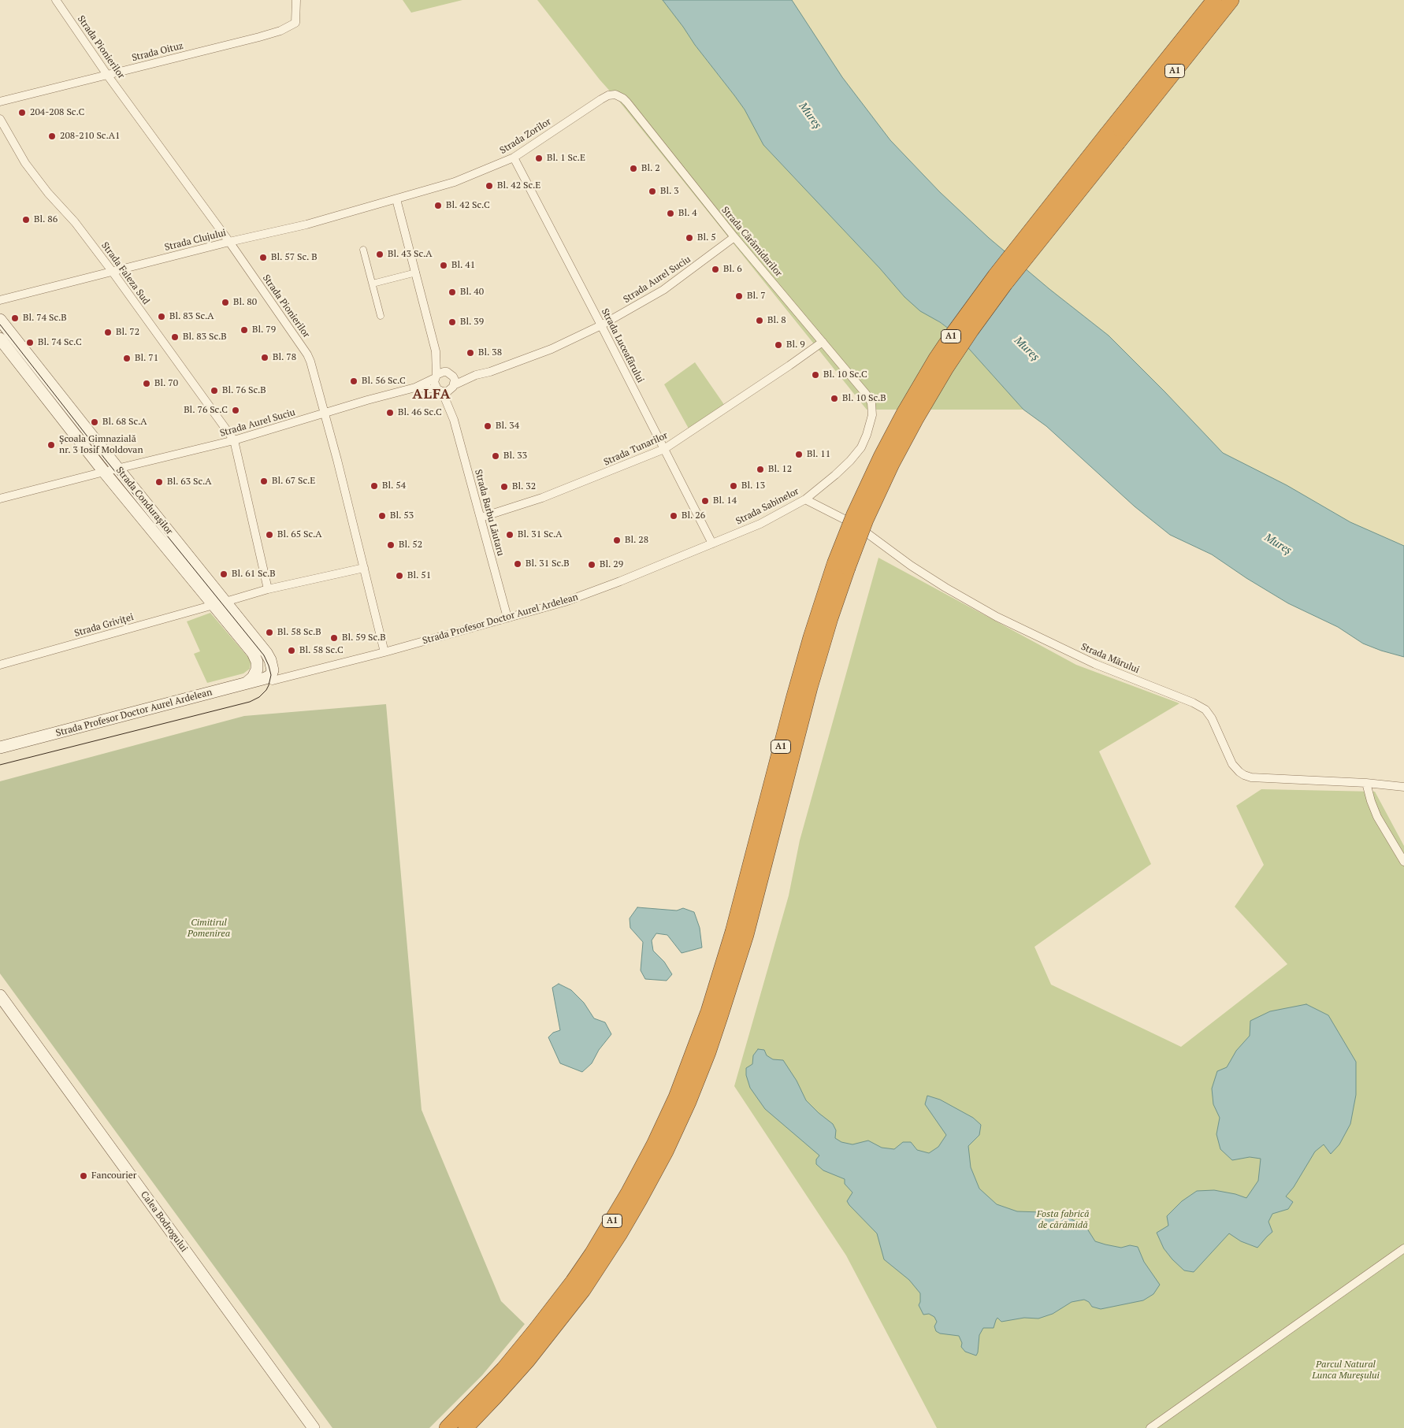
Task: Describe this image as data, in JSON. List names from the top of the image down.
{
  "streets": {
    "highway": ["A1"],
    "main road": ["Strada Condurașilor", "Strada Profesor Doctor Aurel Ardelean", "Calea Bodrogului"],
    "street": [
      "Strada Pionierilor",
      "Strada Oituz",
      "Strada Zorilor",
      "Strada Clujului",
      "Strada Cărămidarilor",
      "Strada Faleza Sud",
      "Strada Aurel Suciu",
      "Strada Luceafărului",
      "Strada Tunarilor",
      "Strada Sabinelor",
      "Strada Barbu Lăutaru",
      "Strada Griviței",
      "Strada Mărului"
    ]
  },
  "crossings": [
    ["Strada Pionierilor", "Strada Oituz"],
    ["Strada Pionierilor", "Strada Clujului"],
    ["Strada Pionierilor", "Strada Aurel Suciu"],
    ["Strada Pionierilor", "Strada Profesor Doctor Aurel Ardelean"],
    ["Strada Zorilor", "Strada Clujului"],
    ["Strada Zorilor", "Strada Cărămidarilor"],
    ["Strada Zorilor", "Strada Luceafărului"],
    ["Strada Clujului", "Strada Faleza Sud"],
    ["Strada Cărămidarilor", "Strada Aurel Suciu"],
    ["Strada Cărămidarilor", "Strada Tunarilor"],
    ["Strada Cărămidarilor", "Strada Sabinelor"],
    ["Strada Faleza Sud", "Strada Aurel Suciu"],
    ["Strada Aurel Suciu", "Strada Luceafărului"],
    ["Strada Aurel Suciu", "Strada Condurașilor"],
    ["Strada Aurel Suciu", "Strada Barbu Lăutaru"],
    ["Strada Luceafărului", "Strada Tunarilor"],
    ["Strada Luceafărului", "Strada Sabinelor"],
    ["Strada Luceafărului", "Strada Profesor Doctor Aurel Ardelean"],
    ["Strada Tunarilor", "Strada Barbu Lăutaru"],
    ["Strada Condurașilor", "Strada Profesor Doctor Aurel Ardelean"],
    ["Strada Condurașilor", "Strada Griviței"],
    ["Strada Sabinelor", "Strada Profesor Doctor Aurel Ardelean"],
    ["Strada Sabinelor", "Strada Mărului"],
    ["Strada Barbu Lăutaru", "Strada Profesor Doctor Aurel Ardelean"]
  ],
  "districts": ["ALFA"],
  "water": ["Mureș"],
  "parks": ["Cimitirul Pomenirea", "Fosta fabrică de cărămidă", "Parcul Natural Lunca Mureșului"],
  "places": [
    "204-208 Sc.C",
    "208-210 Sc.A1",
    "Bl. 1 Sc.E",
    "Bl. 2",
    "Bl. 42 Sc.E",
    "Bl. 3",
    "Bl. 42 Sc.C",
    "Bl. 4",
    "Bl. 86",
    "Bl. 5",
    "Bl. 43 Sc.A",
    "Bl. 57 Sc. B",
    "Bl. 41",
    "Bl. 6",
    "Bl. 40",
    "Bl. 7",
    "Bl. 80",
    "Bl. 83 Sc.A",
    "Bl. 74 Sc.B",
    "Bl. 8",
    "Bl. 39",
    "Bl. 79",
    "Bl. 72",
    "Bl. 83 Sc.B",
    "Bl. 74 Sc.C",
    "Bl. 9",
    "Bl. 38",
    "Bl. 78",
    "Bl. 71",
    "Bl. 10 Sc.C",
    "Bl. 56 Sc.C",
    "Bl. 70",
    "Bl. 76 Sc.B",
    "Bl. 10 Sc.B",
    "Bl. 76 Sc.C",
    "Bl. 46 Sc.C",
    "Bl. 68 Sc.A",
    "Bl. 34",
    "Școala Gimnazială nr. 3 Iosif Moldovan",
    "Bl. 11",
    "Bl. 33",
    "Bl. 12",
    "Bl. 67 Sc.E",
    "Bl. 63 Sc.A",
    "Bl. 54",
    "Bl. 13",
    "Bl. 32",
    "Bl. 14",
    "Bl. 53",
    "Bl. 26",
    "Bl. 65 Sc.A",
    "Bl. 31 Sc.A",
    "Bl. 28",
    "Bl. 52",
    "Bl. 31 Sc.B",
    "Bl. 29",
    "Bl. 61 Sc.B",
    "Bl. 51",
    "Bl. 58 Sc.B",
    "Bl. 59 Sc.B",
    "Bl. 58 Sc.C",
    "Fancourier"
  ]
}
